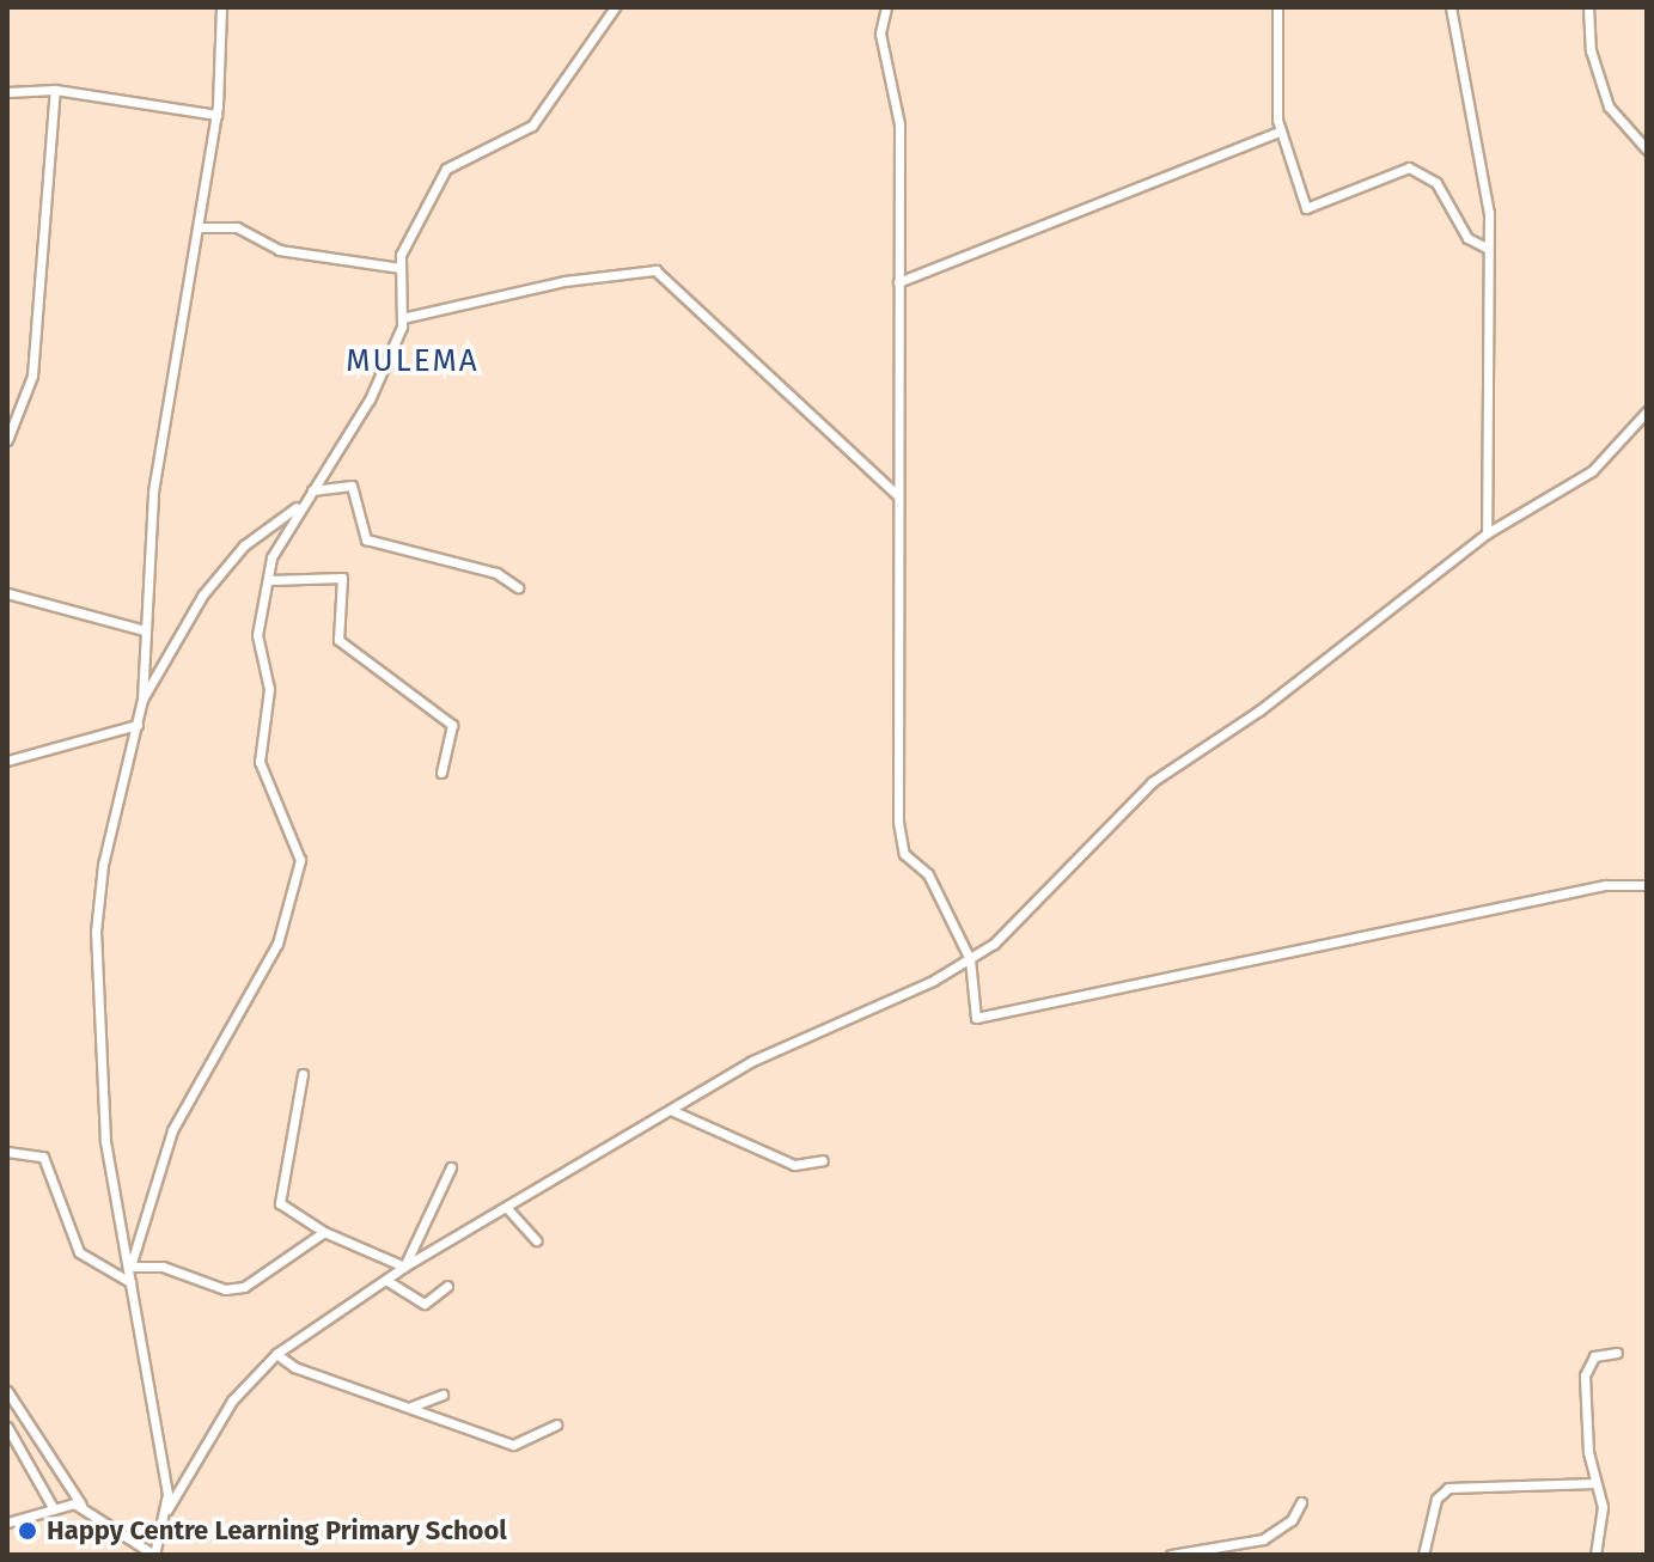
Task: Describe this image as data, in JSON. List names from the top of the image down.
{
  "districts": ["MULEMA"],
  "places": ["Happy Centre Learning Primary School"]
}
